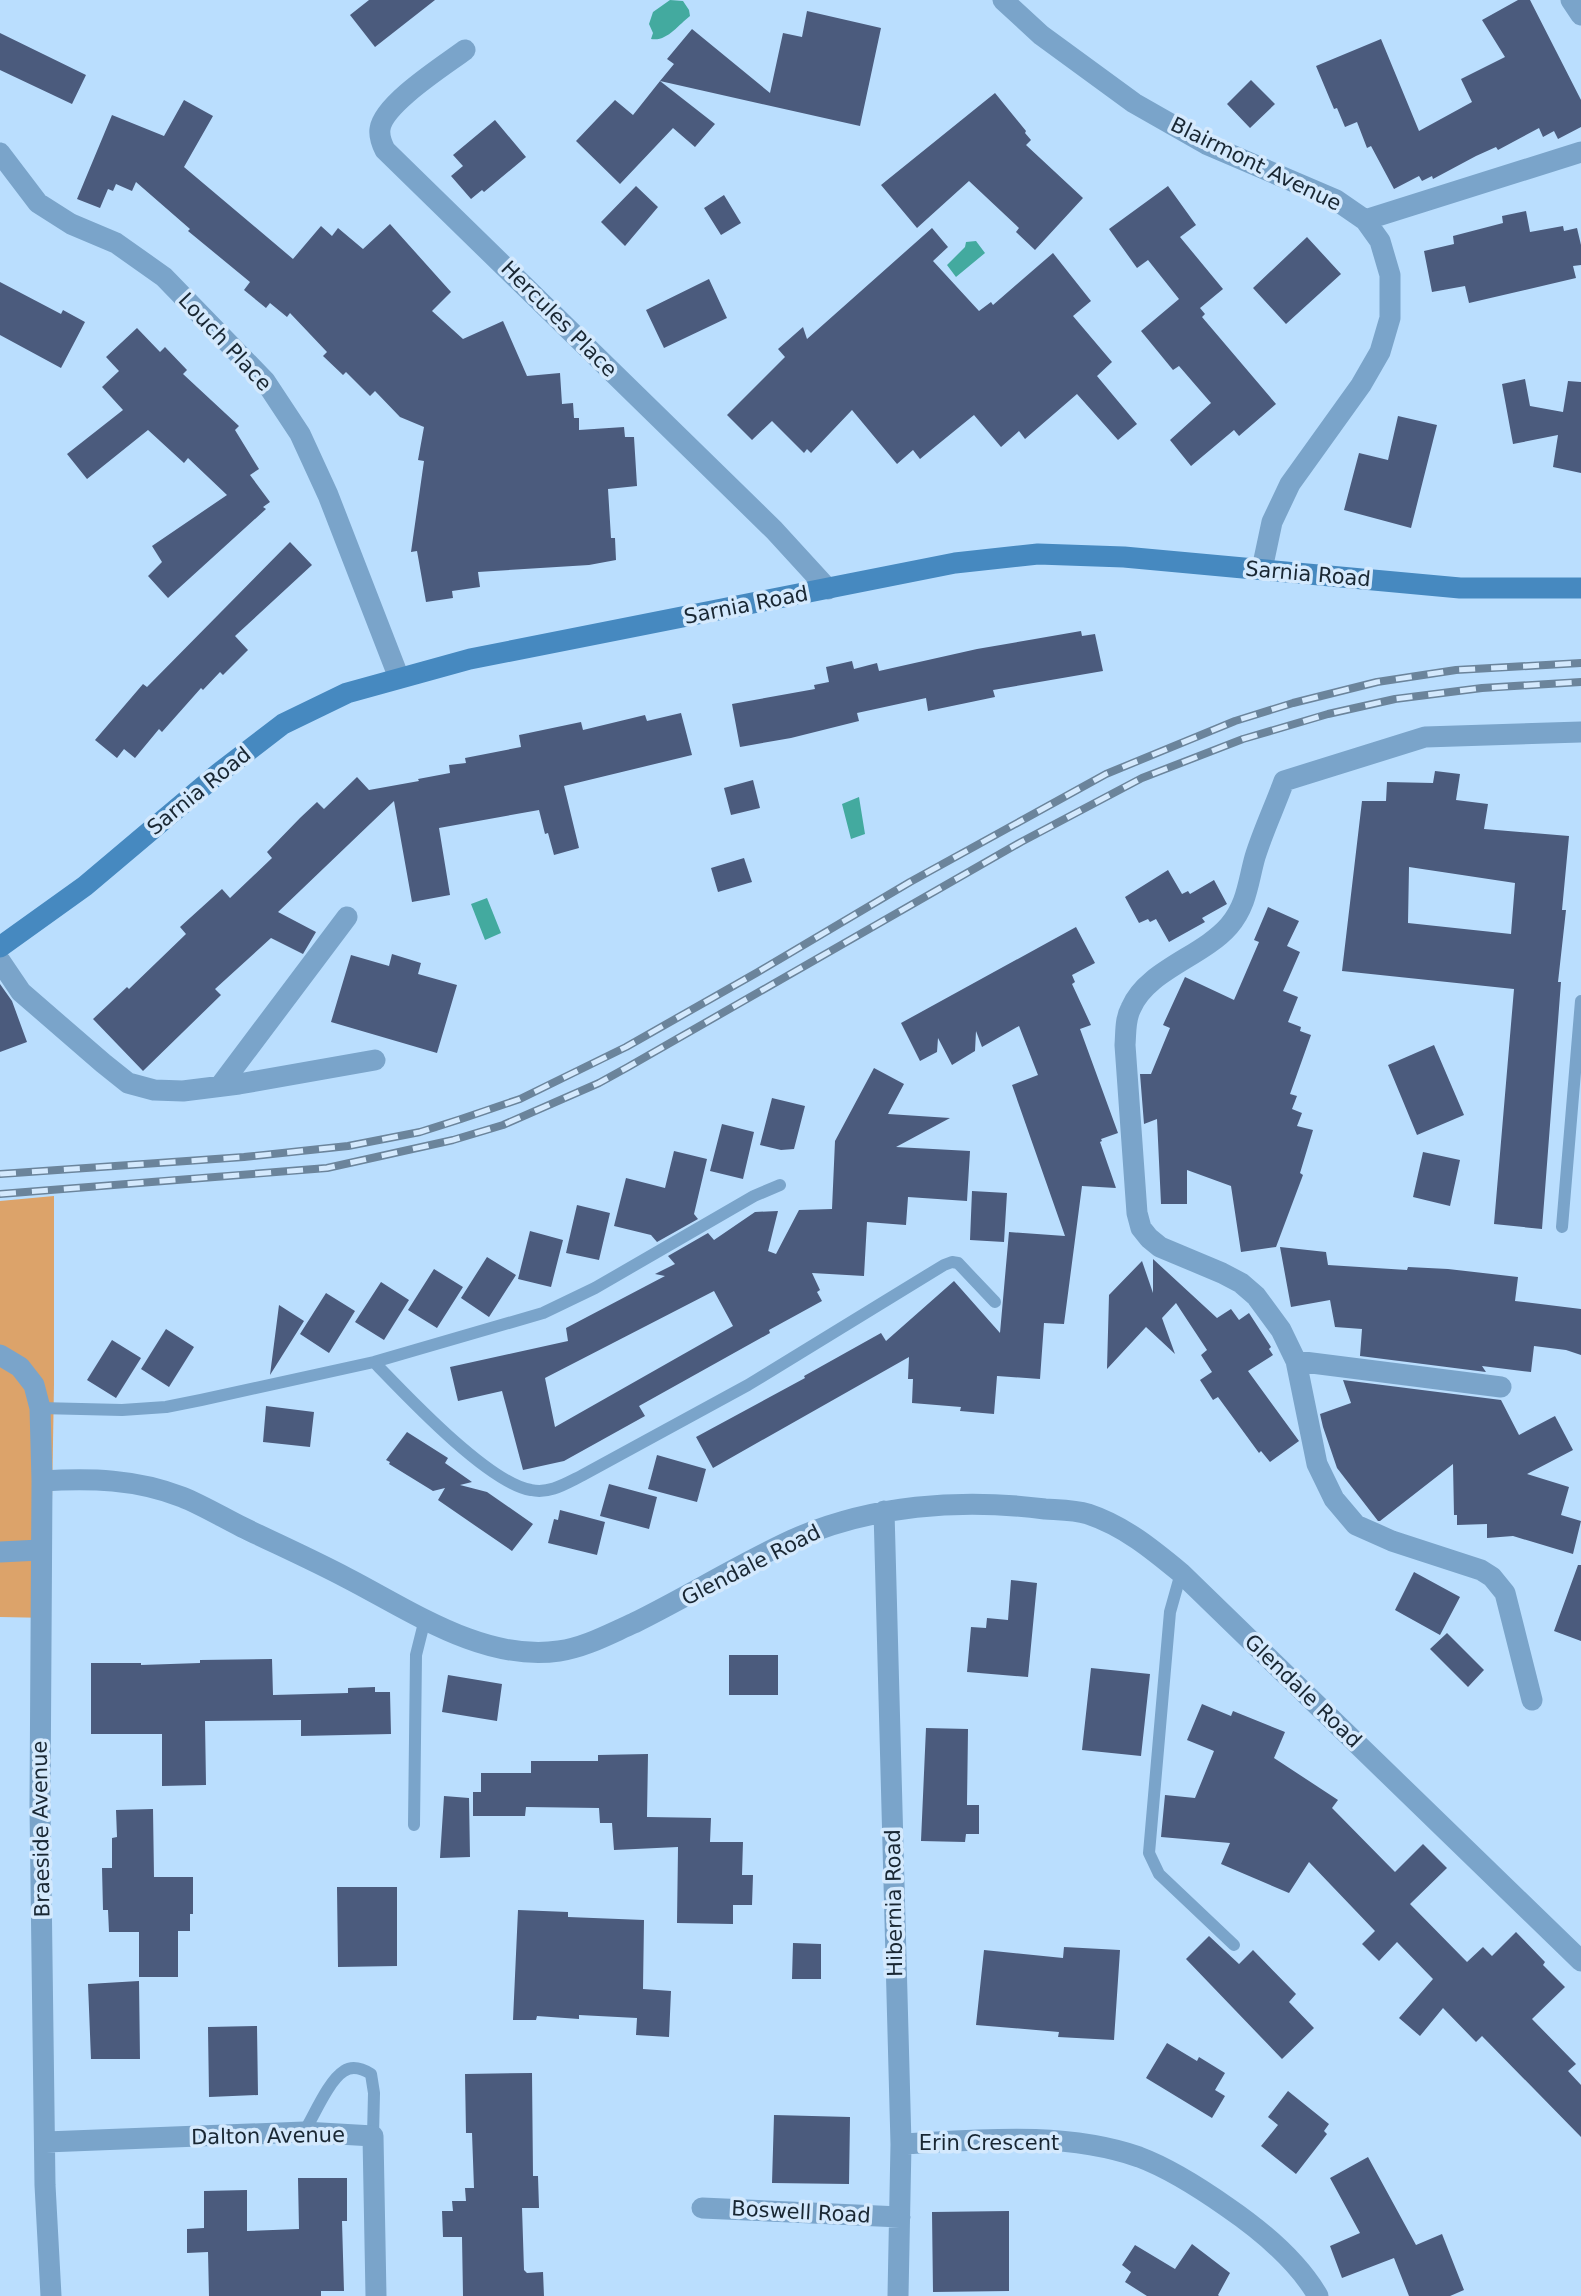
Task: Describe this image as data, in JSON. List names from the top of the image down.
{
  "streets": {
    "main road": ["Sarnia Road"],
    "street": [
      "Blairmont Avenue",
      "Hercules Place",
      "Louch Place",
      "Glendale Road",
      "Braeside Avenue",
      "Hibernia Road",
      "Dalton Avenue",
      "Erin Crescent",
      "Boswell Road"
    ]
  },
  "crossings": [
    ["Blairmont Avenue", "Sarnia Road"],
    ["Hercules Place", "Sarnia Road"],
    ["Louch Place", "Sarnia Road"],
    ["Glendale Road", "Braeside Avenue"],
    ["Glendale Road", "Hibernia Road"],
    ["Braeside Avenue", "Dalton Avenue"],
    ["Hibernia Road", "Erin Crescent"],
    ["Hibernia Road", "Boswell Road"]
  ]
}
